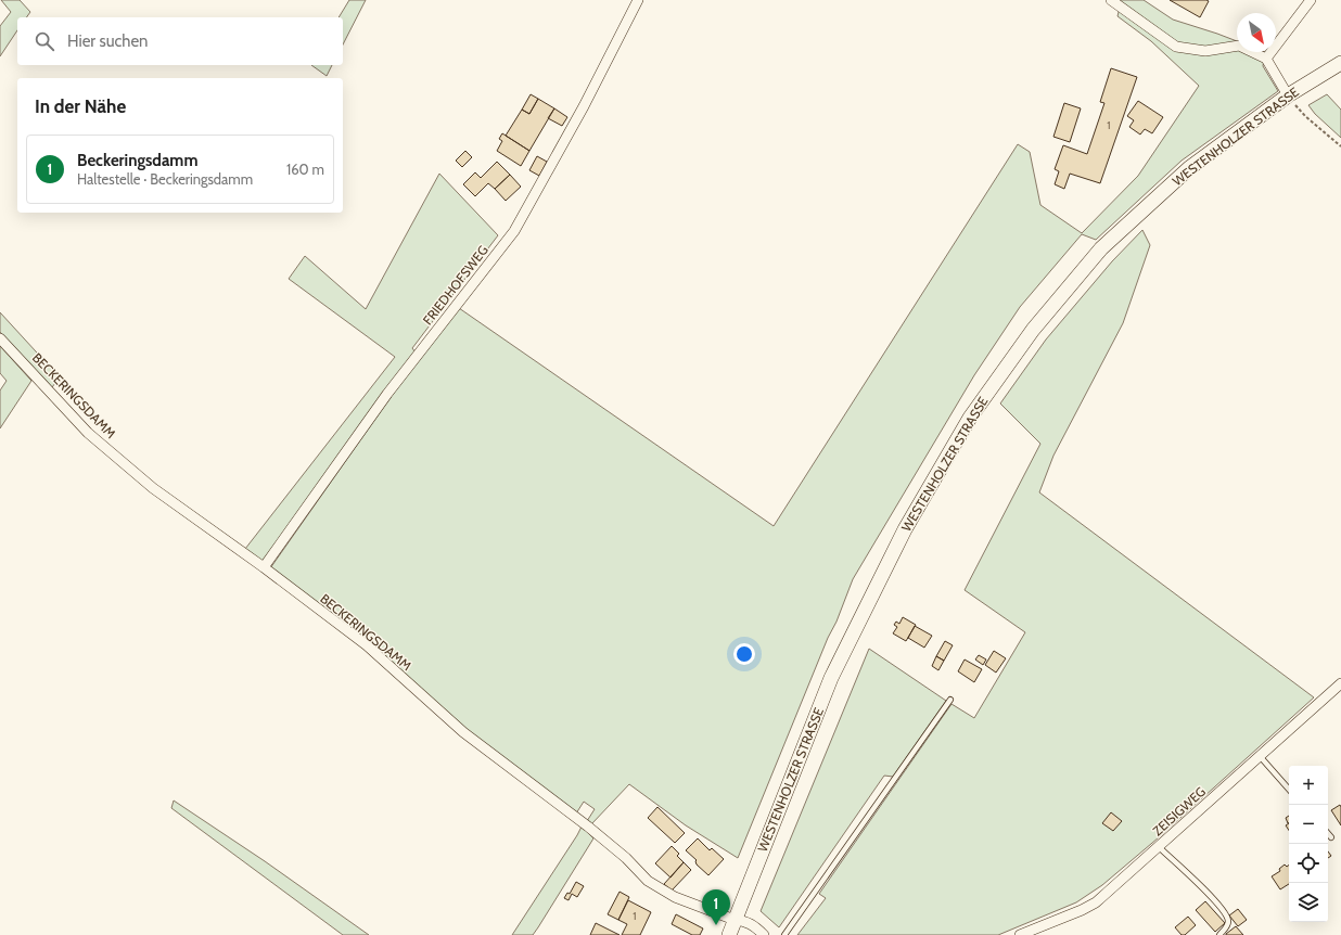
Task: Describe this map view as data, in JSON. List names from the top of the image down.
{
  "streets": {
    "main road": ["WESTENHOLZER STRASSE"],
    "street": ["FRIEDHOFSWEG", "BECKERINGSDAMM", "ZEISIGWEG"]
  },
  "crossings": [
    ["WESTENHOLZER STRASSE", "BECKERINGSDAMM"],
    ["FRIEDHOFSWEG", "BECKERINGSDAMM"]
  ],
  "house_numbers": ["1", "1"],
  "north": "bottom right",
  "page": {
    "search": "Hier suchen",
    "heading": "In der Nähe",
    "list": [
      {
        "mark": "1",
        "name": "Beckeringsdamm",
        "note": "Haltestelle · Beckeringsdamm",
        "value": "160 m"
      }
    ],
    "map_buttons": ["+", "−"],
    "pins": "1"
  }
}
